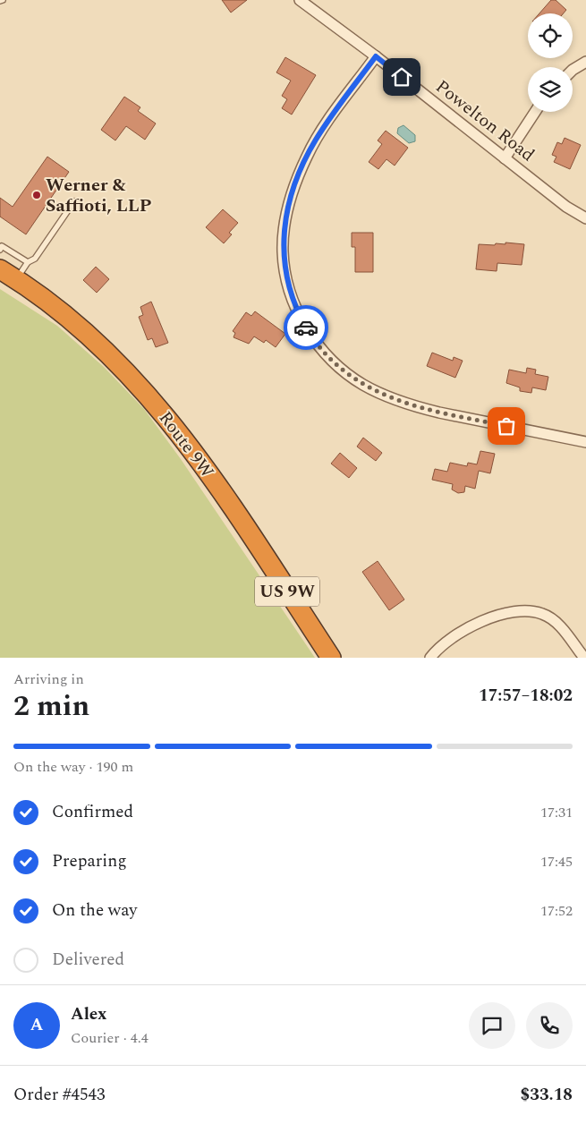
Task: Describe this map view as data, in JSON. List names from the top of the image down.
{
  "streets": {
    "highway": ["Route 9W", "US 9W"],
    "street": ["Powelton Road"]
  },
  "places": ["Werner & Saffioti, LLP"],
  "page": {
    "heading": ["2 min", "Arriving in", "17:57–18:02"],
    "panel": [
      "Alex",
      "Courier · 4.4",
      "Order #4543",
      "$33.18"
    ],
    "bar": "On the way · 190 m",
    "list": [
      ["Confirmed", "17:31"],
      ["Preparing", "17:45"],
      ["On the way", "17:52"],
      "Delivered"
    ],
    "round": "A"
  }
}
